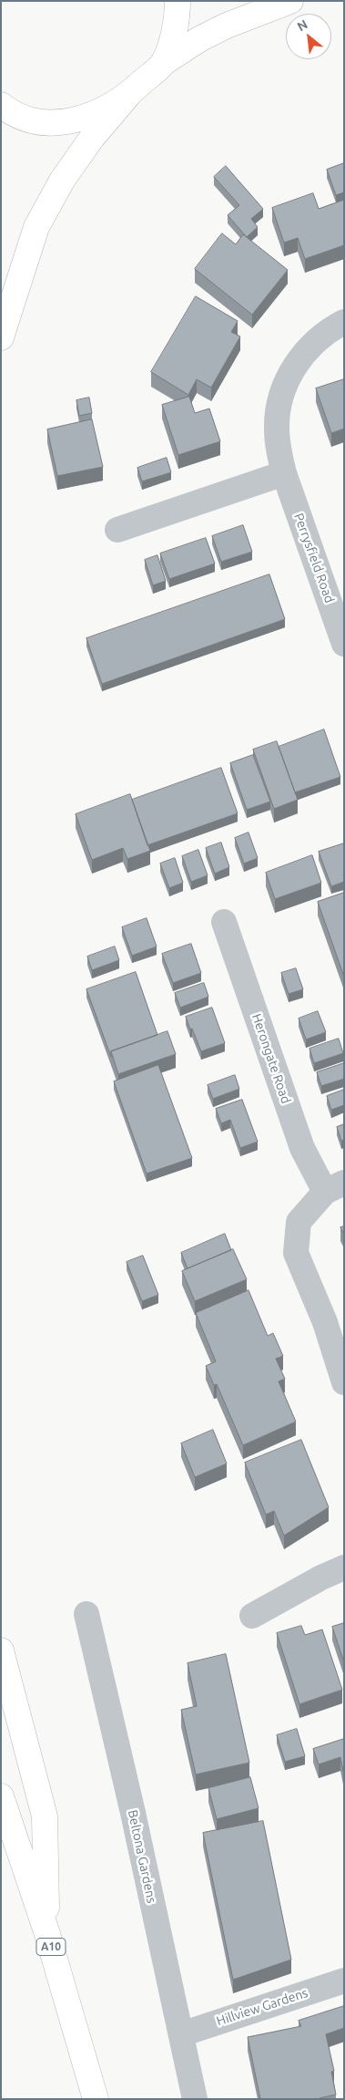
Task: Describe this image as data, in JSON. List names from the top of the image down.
{
  "streets": {
    "main road": ["A10"],
    "street": [
      "Perrysfield Road",
      "Herongate Road",
      "Beltona Gardens",
      "Hillview Gardens"
    ]
  },
  "crossings": [
    ["Beltona Gardens", "Hillview Gardens"]
  ],
  "north": "top left"
}
